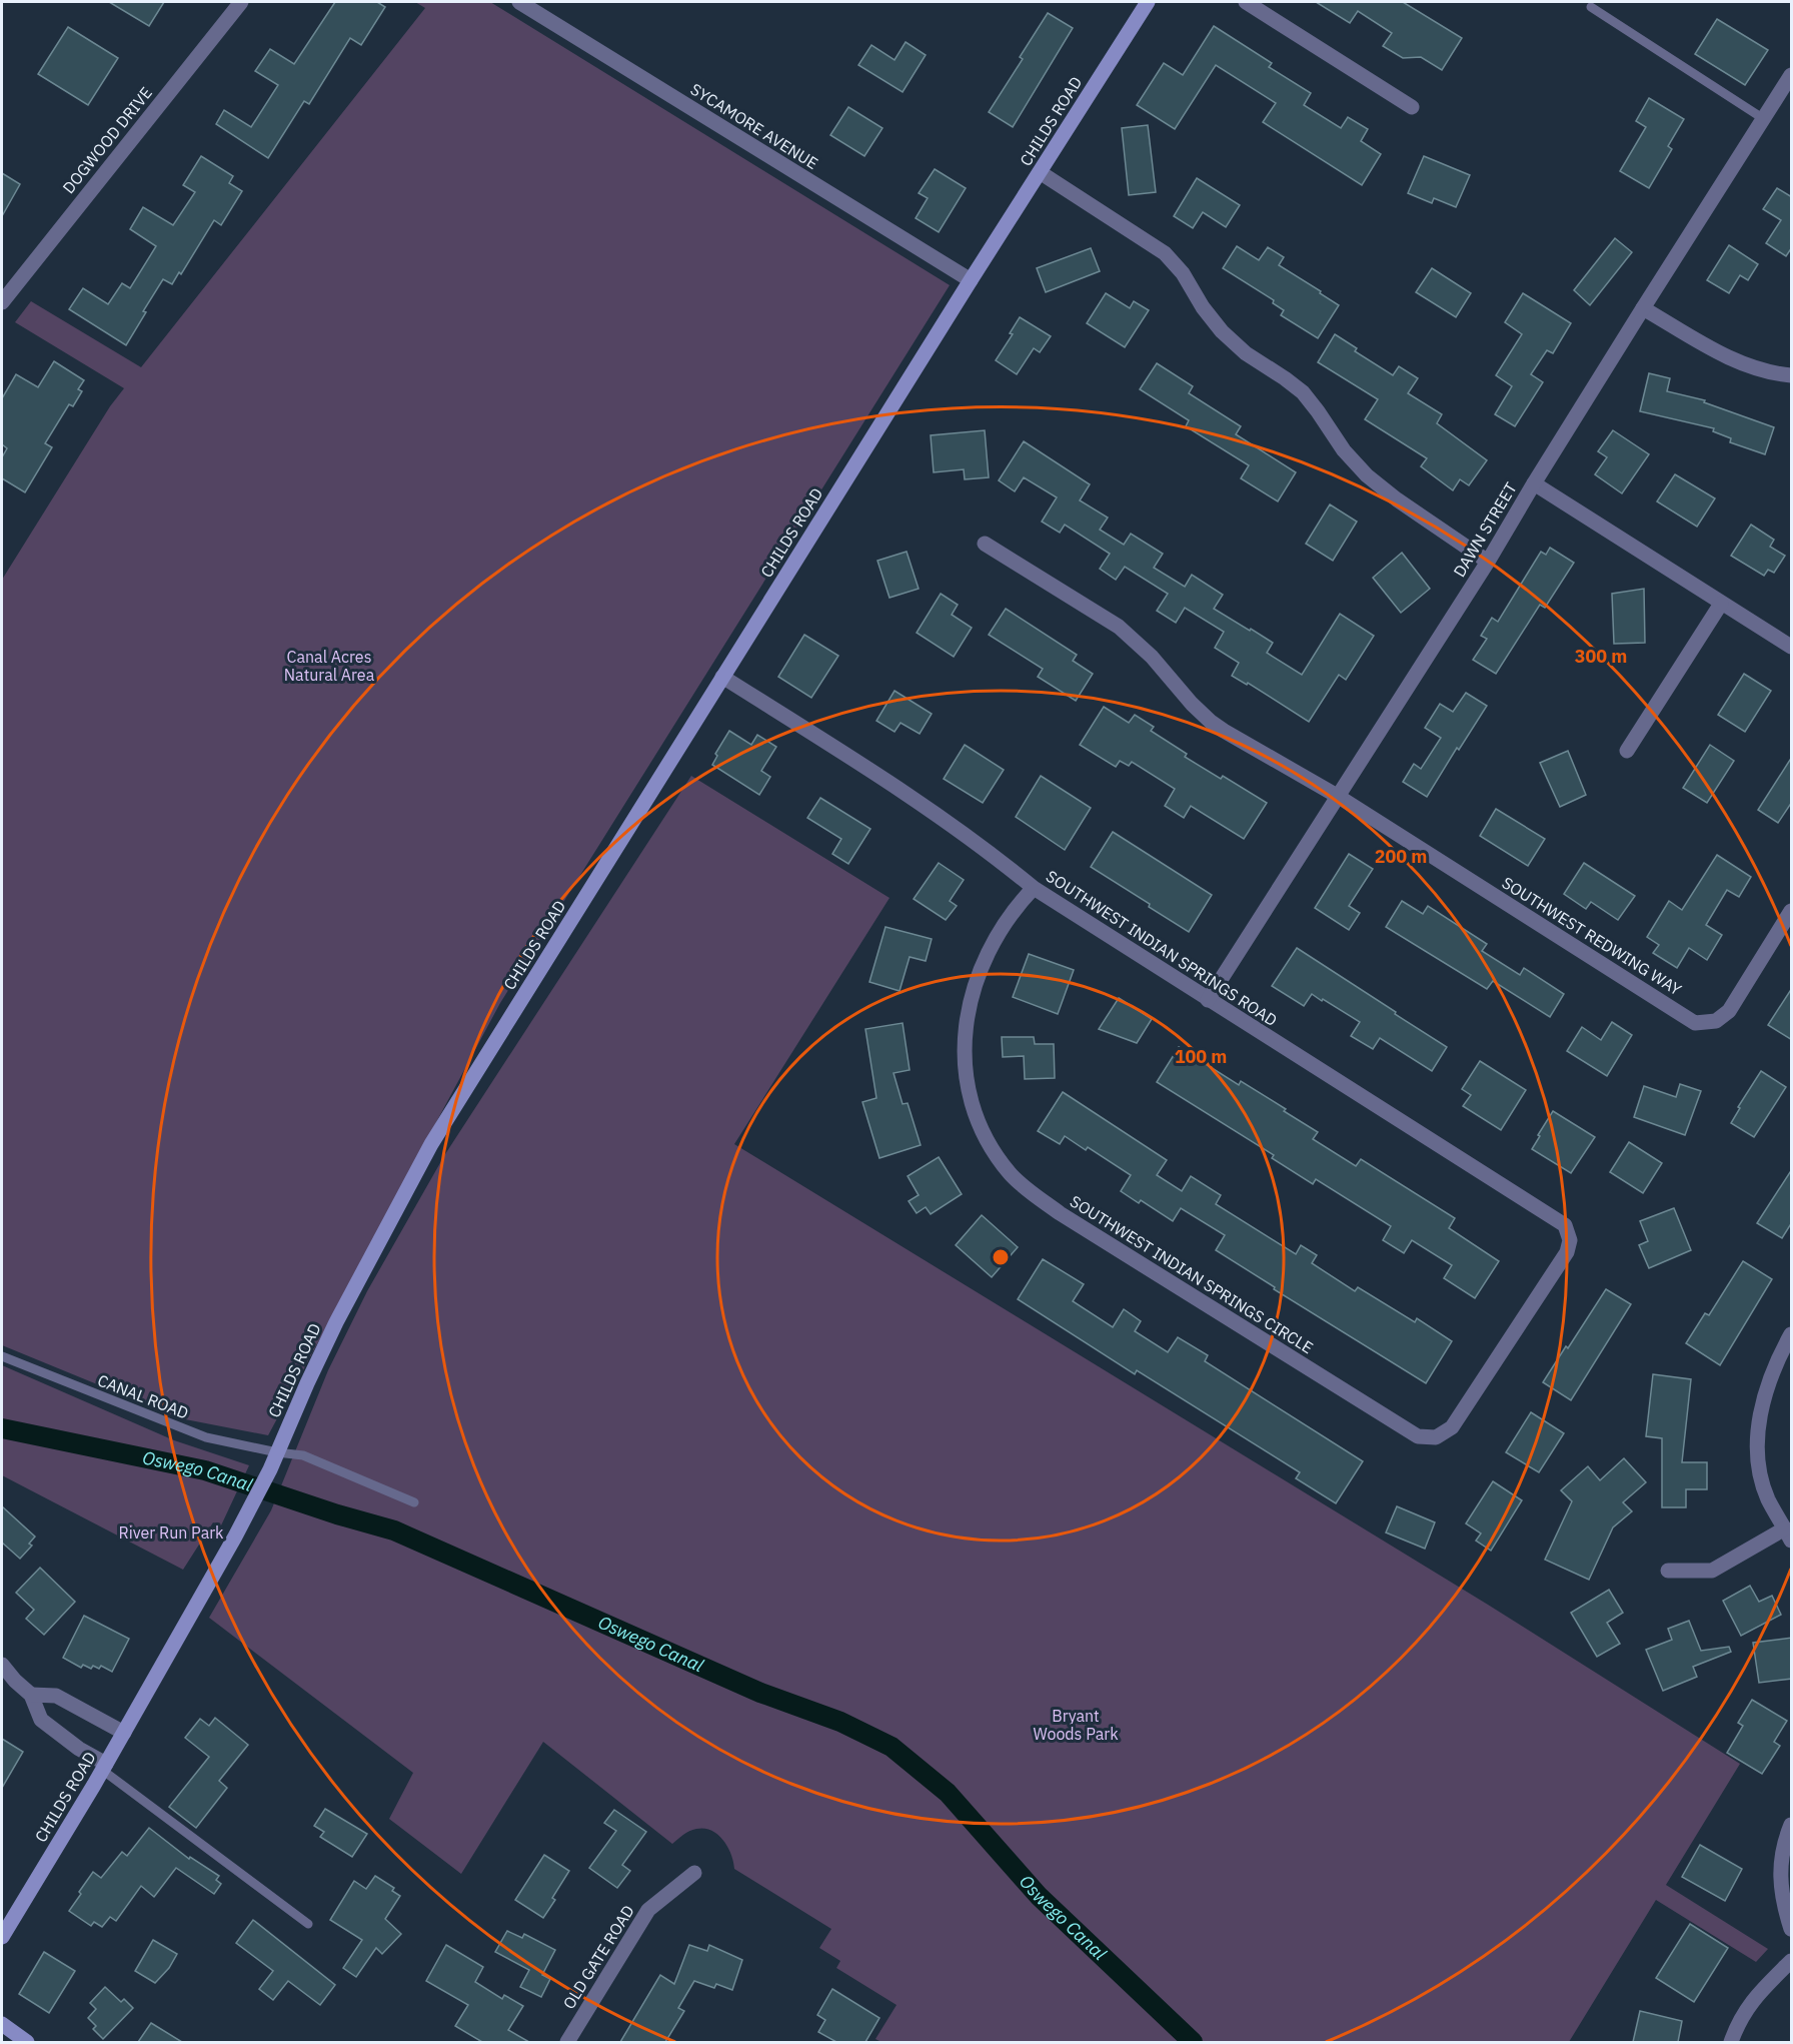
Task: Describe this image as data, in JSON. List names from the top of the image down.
{
  "streets": {
    "street": [
      "CHILDS ROAD",
      "SYCAMORE AVENUE",
      "DOGWOOD DRIVE",
      "DAWN STREET",
      "SOUTHWEST REDWING WAY",
      "SOUTHWEST INDIAN SPRINGS ROAD",
      "SOUTHWEST INDIAN SPRINGS CIRCLE",
      "OLD GATE ROAD"
    ],
    "lane": ["CANAL ROAD"]
  },
  "crossings": [
    ["CHILDS ROAD", "SYCAMORE AVENUE"],
    ["CHILDS ROAD", "SOUTHWEST INDIAN SPRINGS ROAD"],
    ["CHILDS ROAD", "CANAL ROAD"],
    ["DAWN STREET", "SOUTHWEST REDWING WAY"],
    ["DAWN STREET", "SOUTHWEST INDIAN SPRINGS ROAD"],
    ["SOUTHWEST INDIAN SPRINGS ROAD", "SOUTHWEST INDIAN SPRINGS CIRCLE"]
  ],
  "water": ["Oswego Canal"],
  "parks": ["Canal Acres Natural Area", "River Run Park", "Bryant Woods Park"],
  "rings": ["300 m", "200 m", "100 m"]
}
